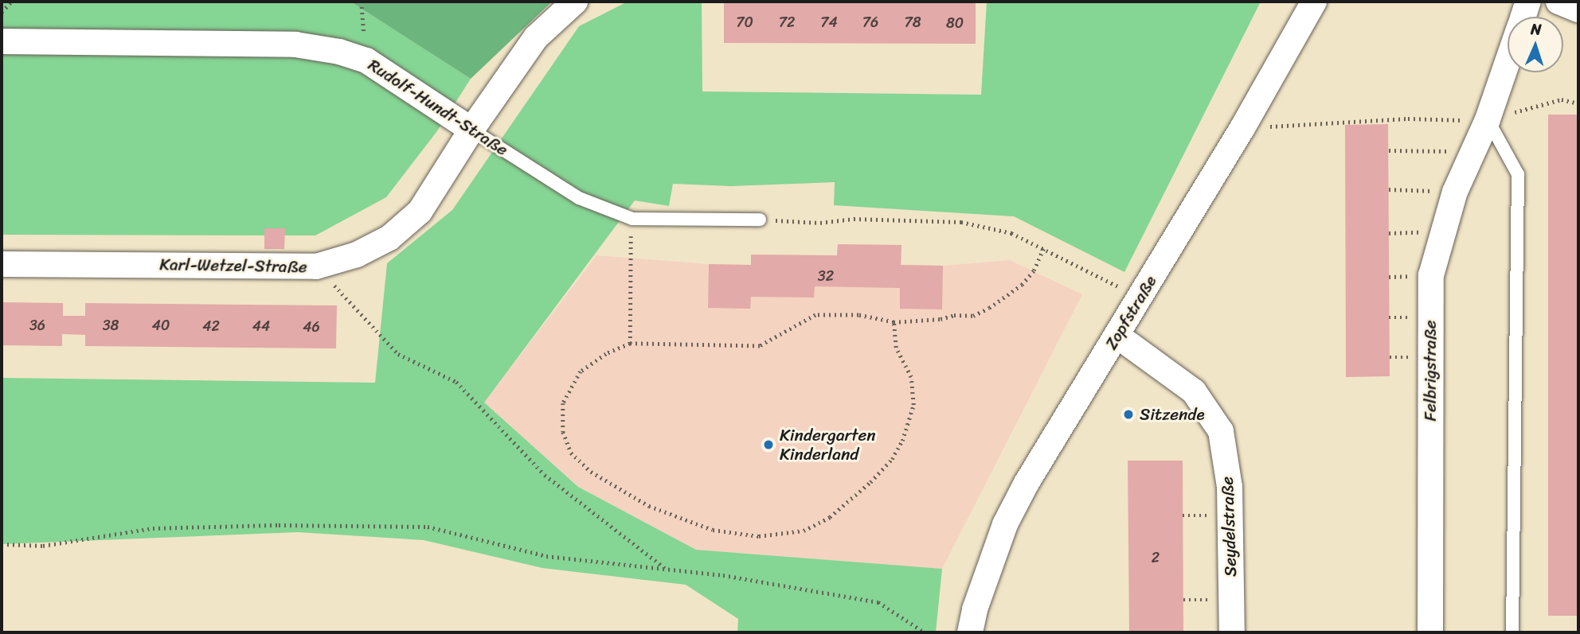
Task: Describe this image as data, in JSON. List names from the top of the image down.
{
  "streets": {
    "street": [
      "Rudolf-Hundt-Straße",
      "Karl-Wetzel-Straße",
      "Zopfstraße",
      "Felbrigstraße",
      "Seydelstraße"
    ]
  },
  "crossings": [
    ["Rudolf-Hundt-Straße", "Karl-Wetzel-Straße"],
    ["Zopfstraße", "Seydelstraße"]
  ],
  "places": ["Sitzende", "Kindergarten Kinderland"],
  "house_numbers": [
    "70",
    "72",
    "74",
    "76",
    "78",
    "80",
    "32",
    "36",
    "38",
    "40",
    "42",
    "44",
    "46",
    "2"
  ],
  "north": "top"
}
